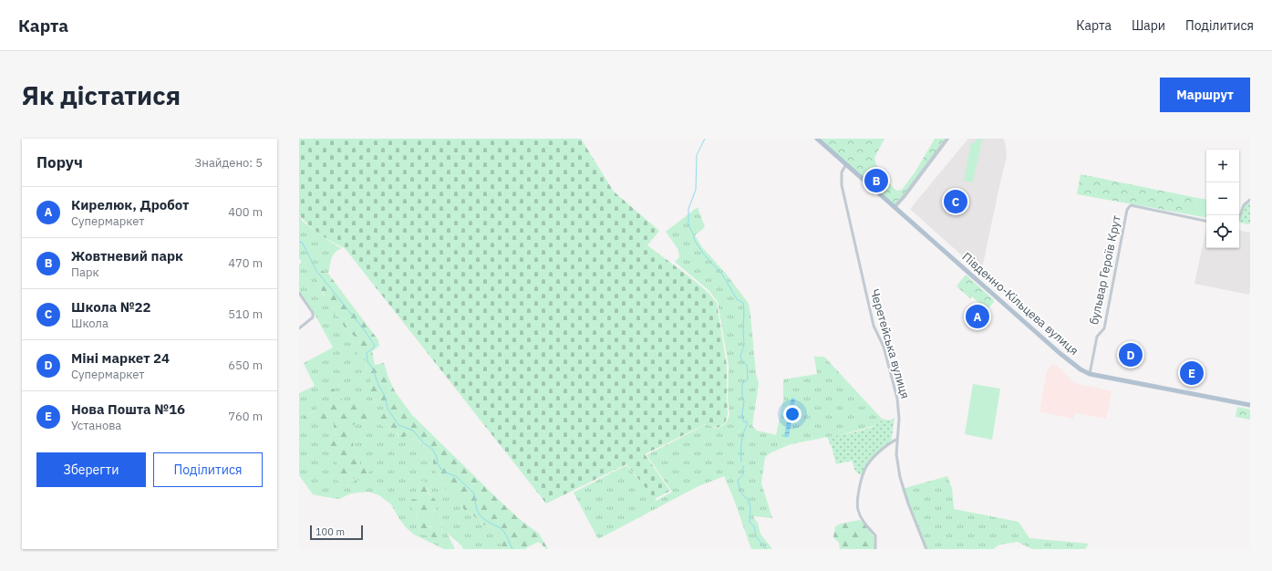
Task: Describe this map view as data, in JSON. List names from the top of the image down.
{
  "streets": {
    "main road": ["Південно-Кільцева вулиця"],
    "street": ["бульвар Героїв Крут", "Черетейська вулиця"]
  },
  "crossings": [
    ["бульвар Героїв Крут", "Південно-Кільцева вулиця"],
    ["Південно-Кільцева вулиця", "Черетейська вулиця"]
  ],
  "scale_bar": "100 m",
  "page": {
    "header": "Карта",
    "nav": ["Карта", "Шари", "Поділитися"],
    "buttons": [
      "Маршрут",
      ["Зберегти", "Поділитися"]
    ],
    "title": "Як дістатися",
    "heading": ["Поруч", "Знайдено: 5"],
    "map_buttons": ["+", "−"],
    "pins": [
      "B",
      "C",
      "A",
      "D",
      "E"
    ],
    "list": [
      {
        "mark": "A",
        "name": "Кирелюк, Дробот",
        "note": "Супермаркет",
        "value": "400 m"
      },
      {
        "mark": "B",
        "name": "Жовтневий парк",
        "note": "Парк",
        "value": "470 m"
      },
      {
        "mark": "C",
        "name": "Школа №22",
        "note": "Школа",
        "value": "510 m"
      },
      {
        "mark": "D",
        "name": "Міні маркет 24",
        "note": "Супермаркет",
        "value": "650 m"
      },
      {
        "mark": "E",
        "name": "Нова Пошта №16",
        "note": "Установа",
        "value": "760 m"
      }
    ],
    "scale": "100 m"
  }
}
